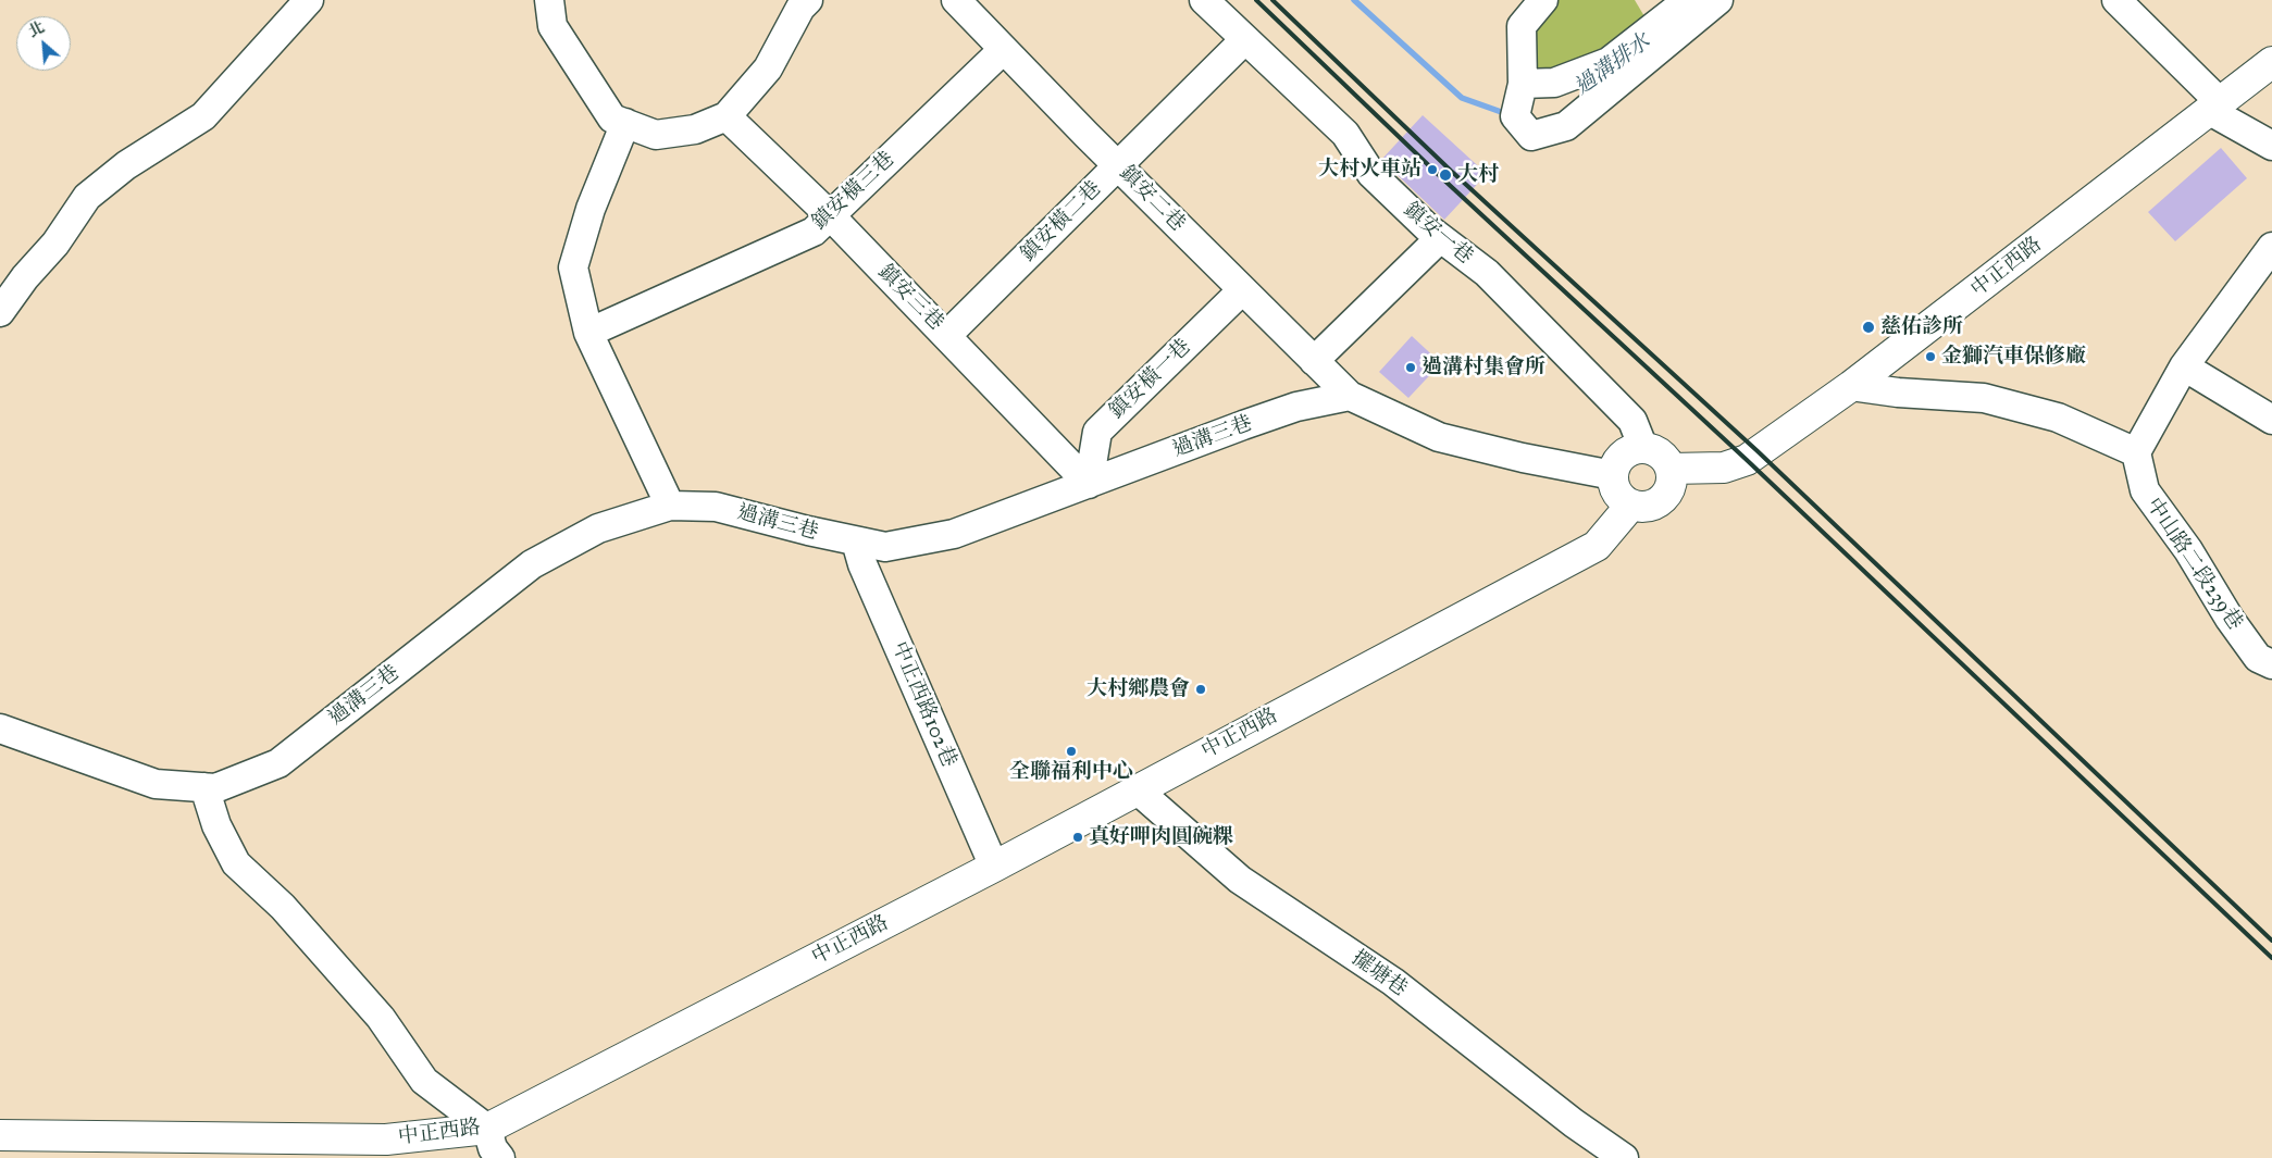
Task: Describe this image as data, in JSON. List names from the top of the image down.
{
  "streets": {
    "main road": ["中正西路"],
    "street": [
      "鎮安橫三巷",
      "鎮安二巷",
      "鎮安橫二巷",
      "鎮安一巷",
      "鎮安三巷",
      "鎮安橫一巷",
      "過溝三巷",
      "中山路二段239巷",
      "中正西路102巷",
      "擺塘巷"
    ]
  },
  "crossings": [
    ["鎮安橫三巷", "鎮安二巷"],
    ["鎮安橫三巷", "鎮安三巷"],
    ["鎮安二巷", "鎮安橫二巷"],
    ["鎮安二巷", "鎮安橫一巷"],
    ["鎮安二巷", "過溝三巷"],
    ["鎮安橫二巷", "鎮安一巷"],
    ["鎮安橫二巷", "鎮安三巷"],
    ["鎮安一巷", "中正西路"],
    ["中正西路", "中正西路102巷"],
    ["中正西路", "擺塘巷"],
    ["鎮安三巷", "鎮安橫一巷"],
    ["鎮安三巷", "過溝三巷"],
    ["鎮安橫一巷", "過溝三巷"],
    ["過溝三巷", "中正西路102巷"]
  ],
  "water": ["過溝排水"],
  "places": [
    "大村火車站",
    "大村",
    "慈佑診所",
    "金獅汽車保修廠",
    "過溝村集會所",
    "大村鄉農會",
    "全聯福利中心",
    "真好呷肉圓碗粿"
  ],
  "north": "top left"
}
